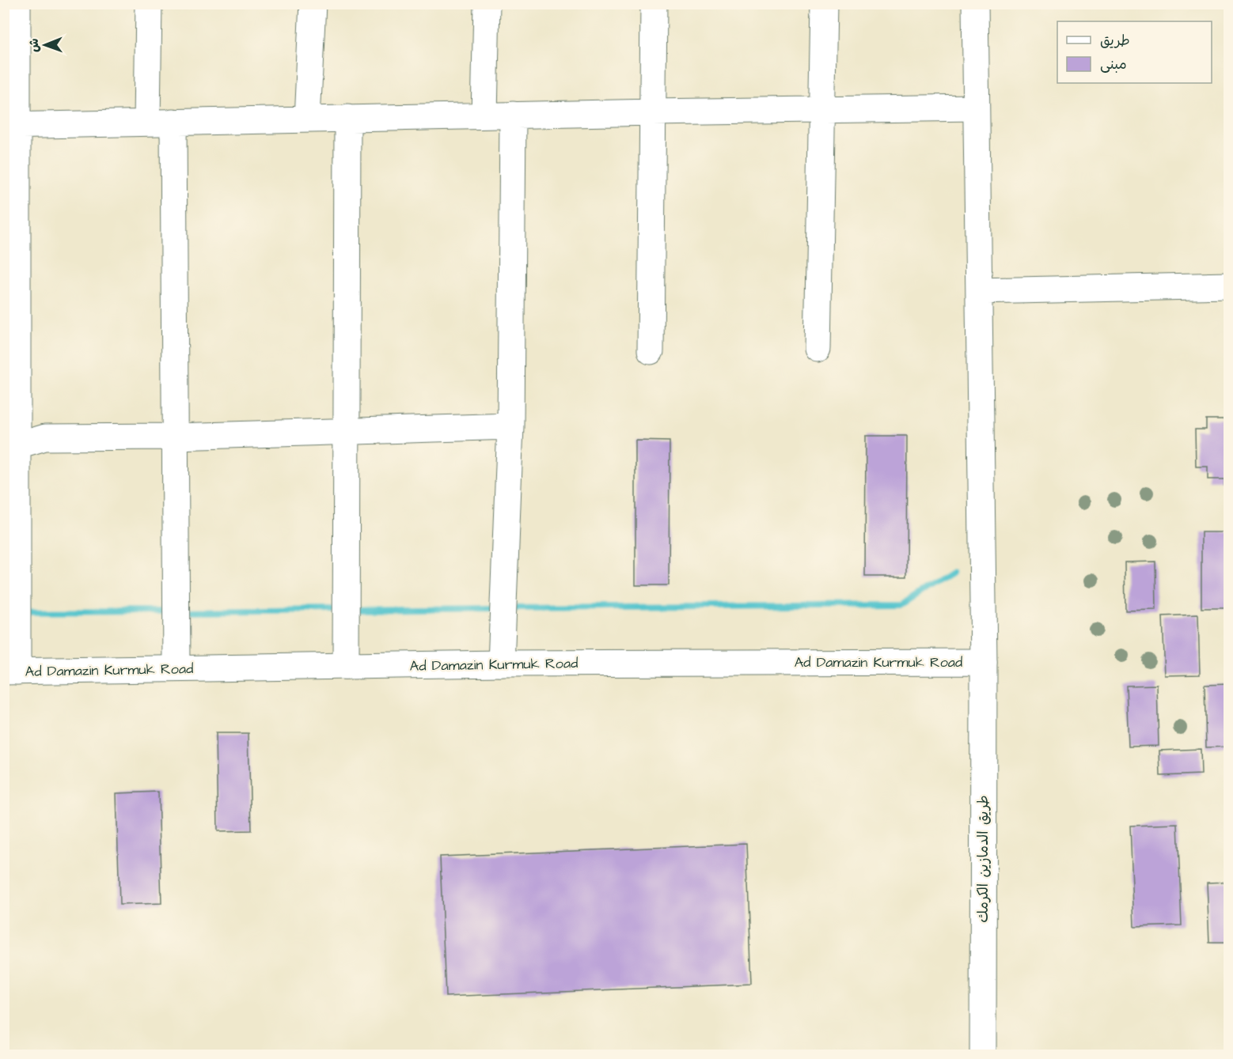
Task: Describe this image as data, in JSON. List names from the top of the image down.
{
  "streets": {
    "main road": ["Ad Damazin Kurmuk Road", "طريق الدمازين الكرمك"]
  },
  "crossings": [
    ["Ad Damazin Kurmuk Road", "طريق الدمازين الكرمك"]
  ],
  "legend": ["طريق", "مبنى"],
  "north": "left"
}
